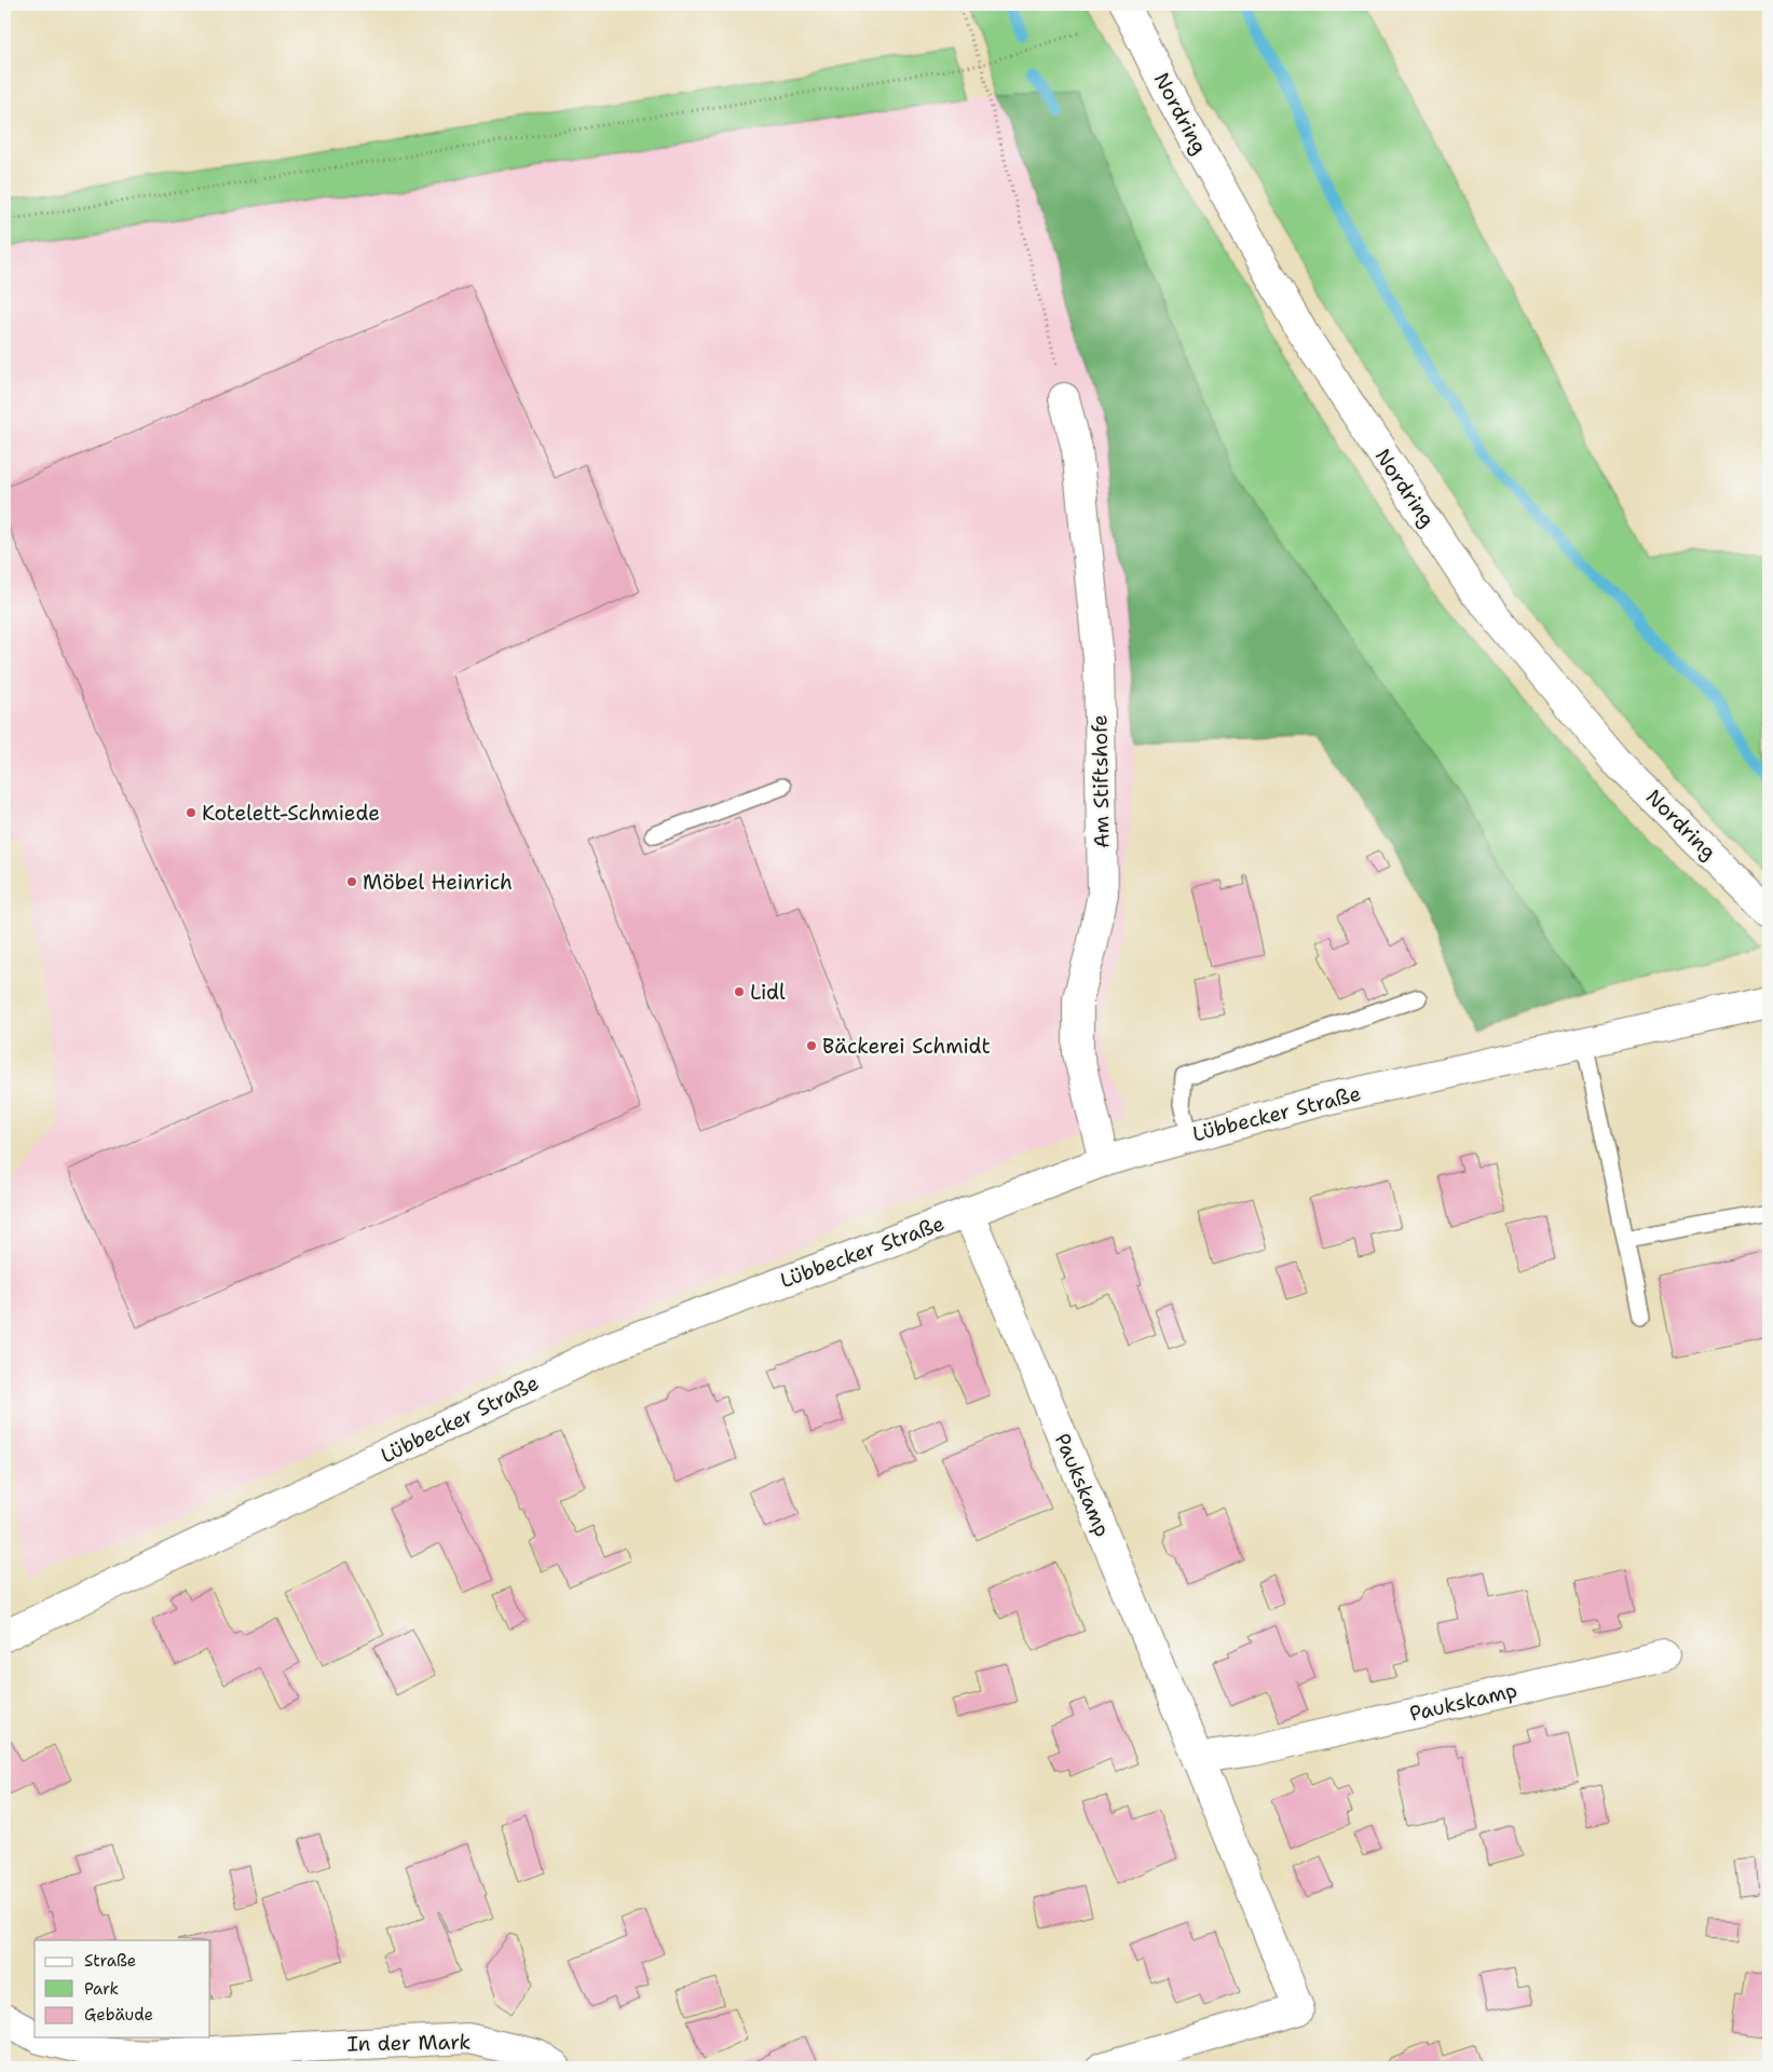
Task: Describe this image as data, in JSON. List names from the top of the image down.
{
  "streets": {
    "street": [
      "Nordring",
      "Am Stiftshofe",
      "Lübbecker Straße",
      "Paukskamp",
      "In der Mark"
    ]
  },
  "crossings": [
    ["Am Stiftshofe", "Lübbecker Straße"],
    ["Lübbecker Straße", "Paukskamp"]
  ],
  "places": [
    "Kotelett-Schmiede",
    "Möbel Heinrich",
    "Lidl",
    "Bäckerei Schmidt"
  ],
  "legend": ["Straße", "Park", "Gebäude"]
}
